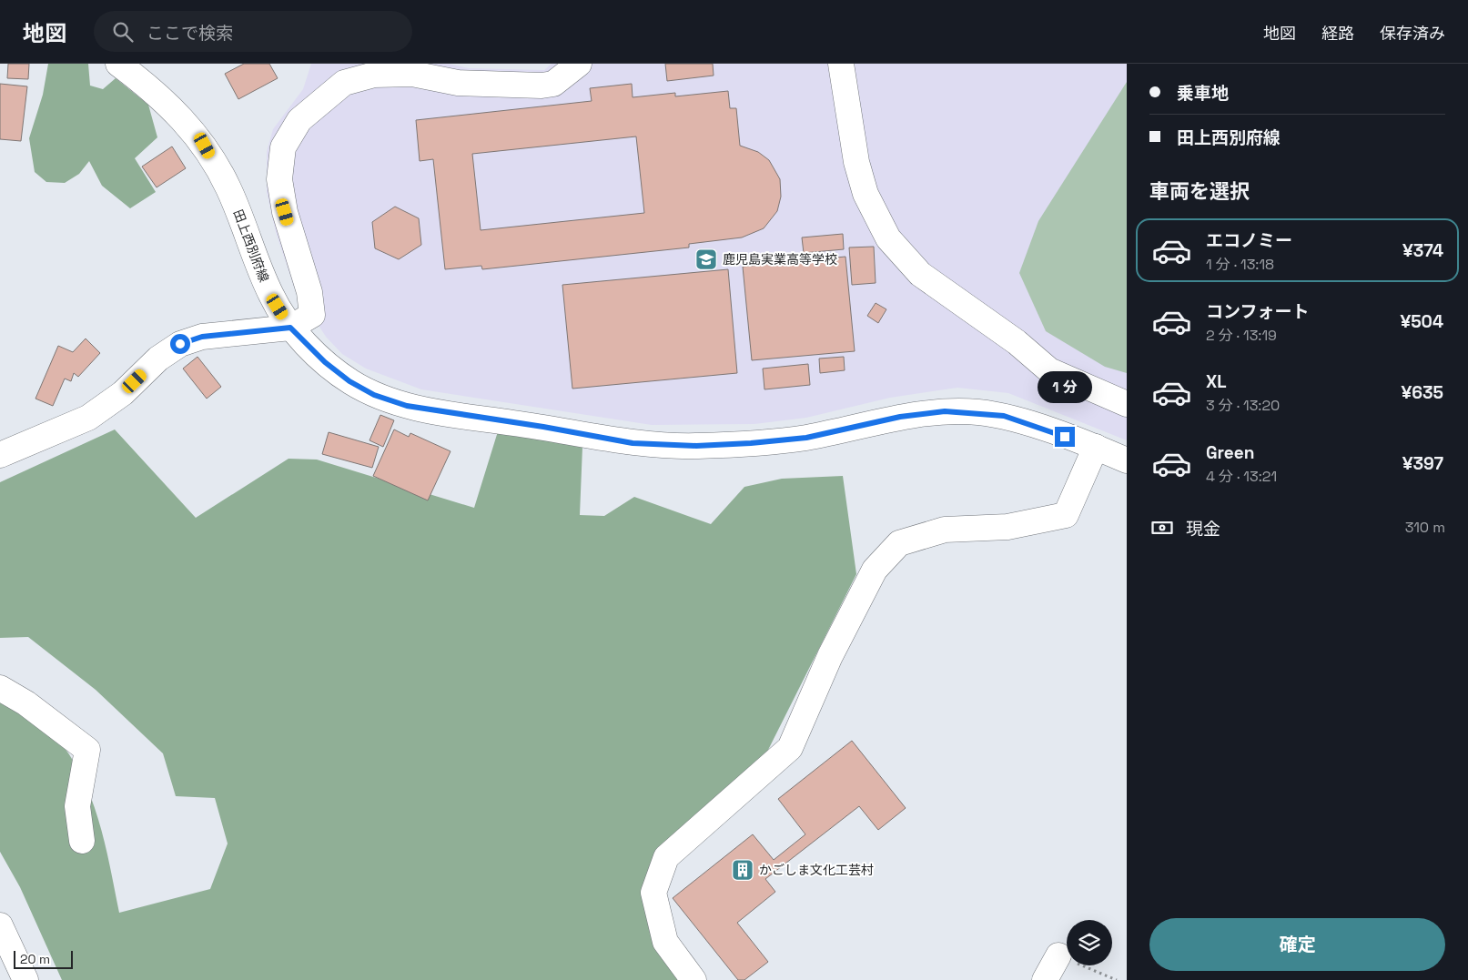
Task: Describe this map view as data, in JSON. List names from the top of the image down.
{
  "streets": {
    "street": ["田上西別府線"]
  },
  "places": {
    "school or university": ["鹿児島実業高等学校"],
    "building": ["かごしま文化工芸村"]
  },
  "scale_bar": "20 m",
  "page": {
    "header": "地図",
    "search": "ここで検索",
    "nav": ["地図", "経路", "保存済み"],
    "banner": ["乗車地", "田上西別府線"],
    "heading": "車両を選択",
    "list": [
      {
        "name": "エコノミー",
        "note": "1 分 · 13:18",
        "value": "¥374"
      },
      {
        "name": "コンフォート",
        "note": "2 分 · 13:19",
        "value": "¥504"
      },
      {
        "name": "XL",
        "note": "3 分 · 13:20",
        "value": "¥635"
      },
      {
        "name": "Green",
        "note": "4 分 · 13:21",
        "value": "¥397"
      }
    ],
    "bubble": "1 分",
    "pay": ["現金", "310 m"],
    "buttons": "確定",
    "scale": "20 m"
  }
}
